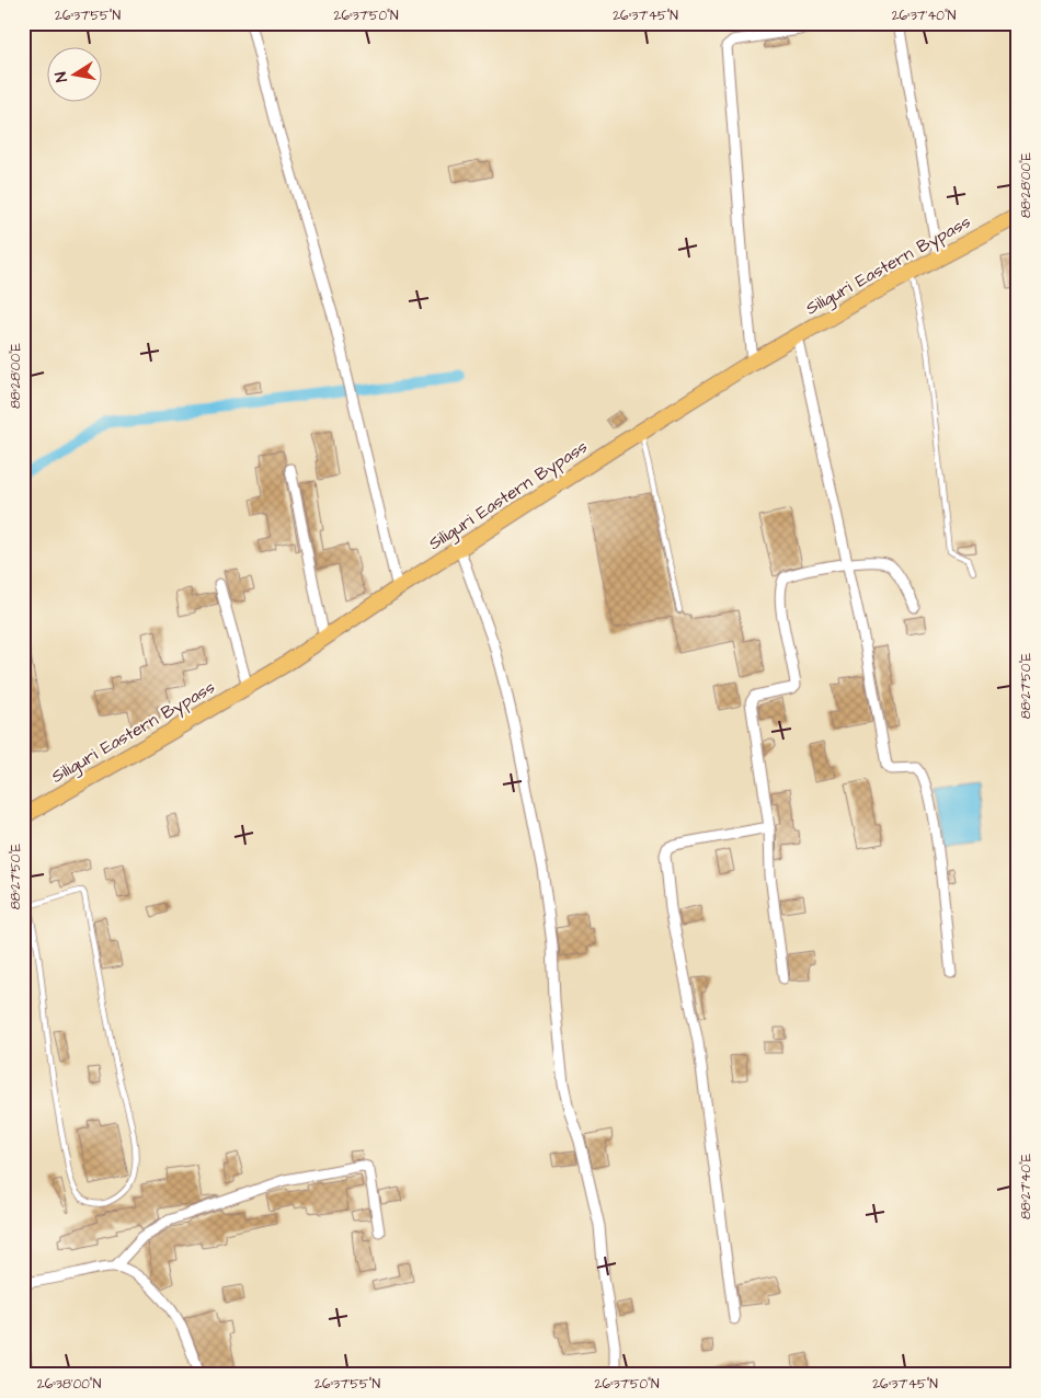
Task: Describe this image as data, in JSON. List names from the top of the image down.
{
  "streets": {
    "main road": ["Siliguri Eastern Bypass"]
  },
  "north": "left",
  "coordinates": [
    "26°37'55\"N",
    "26°37'50\"N",
    "26°37'45\"N",
    "26°37'40\"N",
    "88°28'00\"E",
    "88°27'50\"E",
    "88°27'40\"E",
    "26°38'00\"N"
  ]
}
